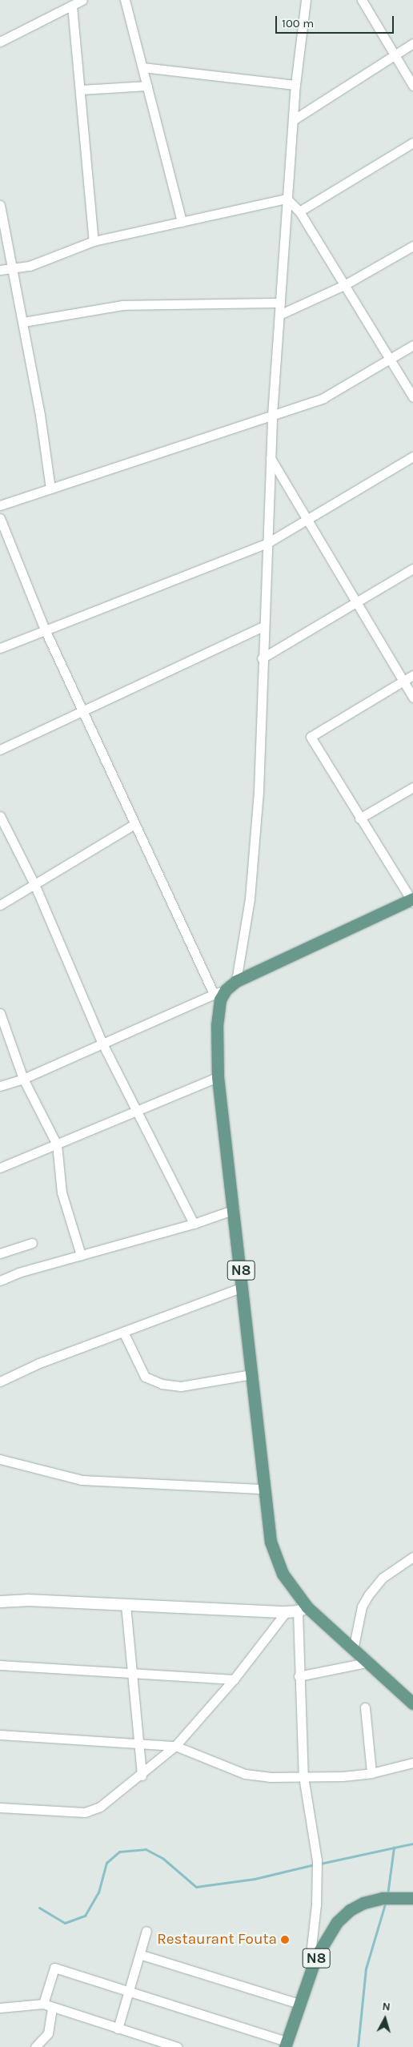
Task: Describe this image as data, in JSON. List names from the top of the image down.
{
  "streets": {
    "main road": ["N8"]
  },
  "places": ["Restaurant Fouta"],
  "scale_bar": "100 m",
  "north": "top"
}
